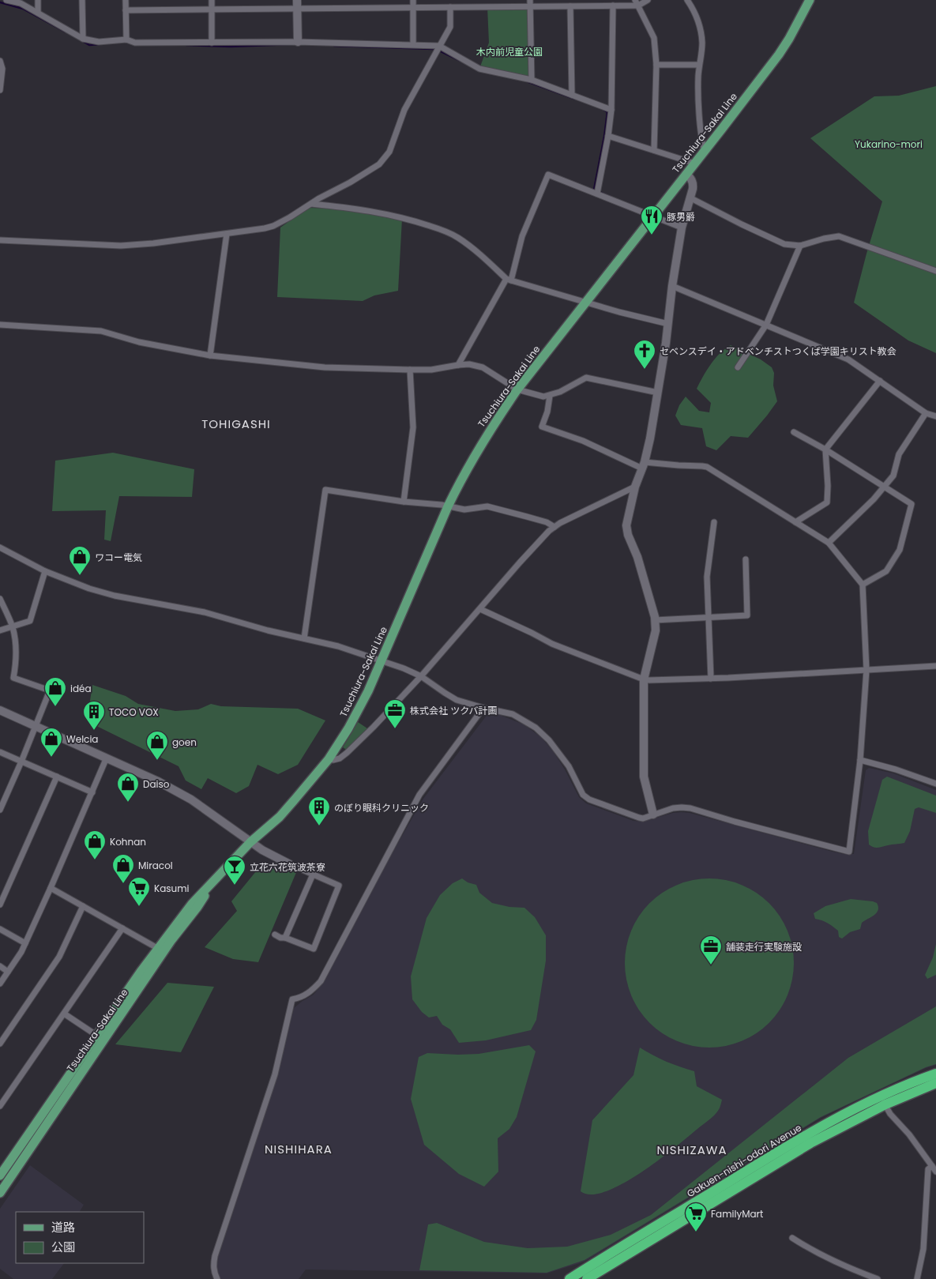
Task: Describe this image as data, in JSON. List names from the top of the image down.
{
  "streets": {
    "highway": ["Gakuen-nishi-odori Avenue"],
    "main road": ["Tsuchiura-Sakai Line"]
  },
  "districts": ["TOHIGASHI", "NISHIHARA", "NISHIZAWA"],
  "parks": ["木内前児童公園", "Yukarino-mori"],
  "places": {
    "restaurant": ["豚男爵"],
    "church": ["セベンスデイ・アドベンチストつくば学園キリスト教会"],
    "shop": [
      "ワコー電気",
      "idéa",
      "Welcia",
      "goen",
      "Daiso",
      "Kohnan",
      "Miracol"
    ],
    "office": ["株式会社 ツクバ計画", "舗装走行実験施設"],
    "building": ["TOCO VOX", "のぼり眼科クリニック"],
    "bar": ["立花六花筑波茶寮"],
    "supermarket": ["Kasumi", "FamilyMart"]
  },
  "legend": ["道路", "公園"]
}
